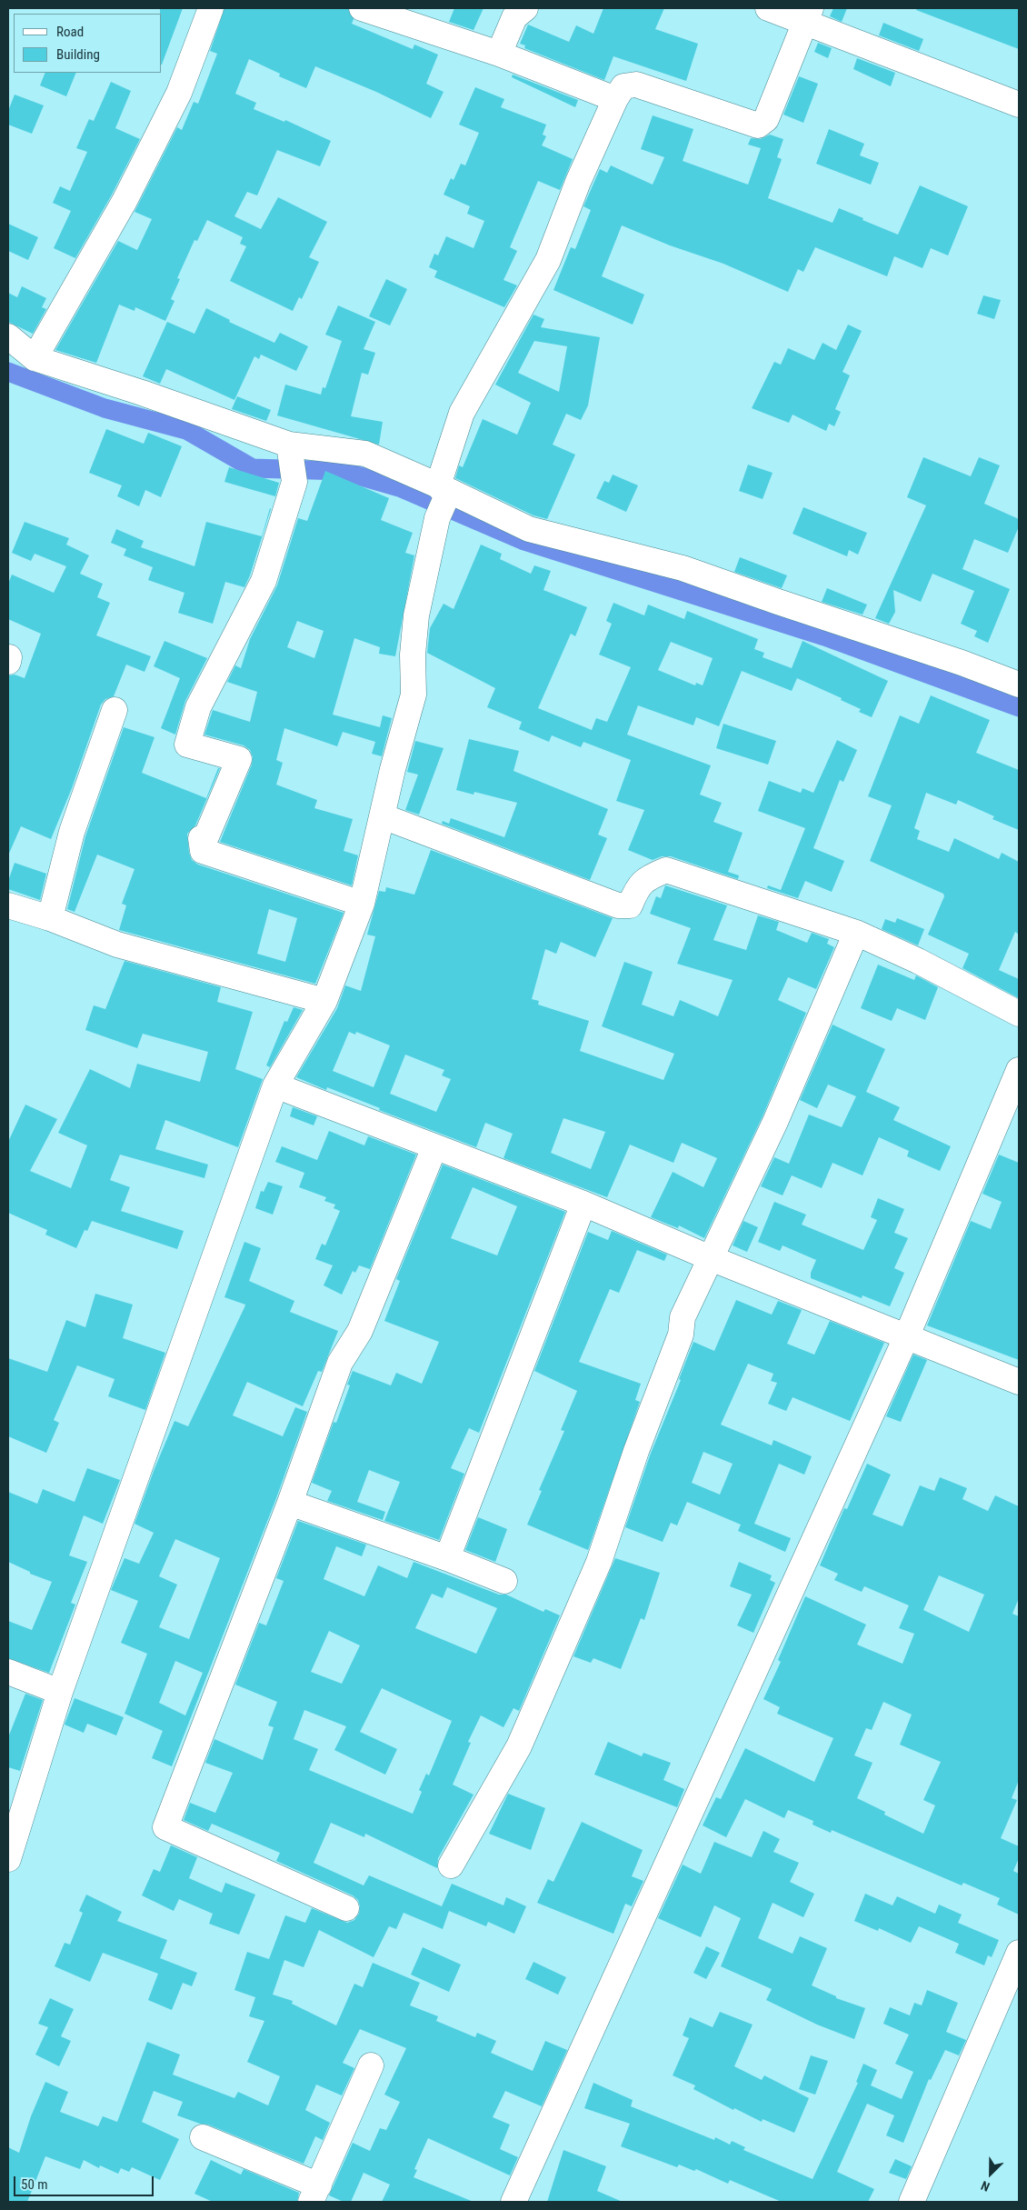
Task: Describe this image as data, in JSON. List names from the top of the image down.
{
  "legend": ["Road", "Building"],
  "scale_bar": "50 m",
  "north": "bottom left"
}
